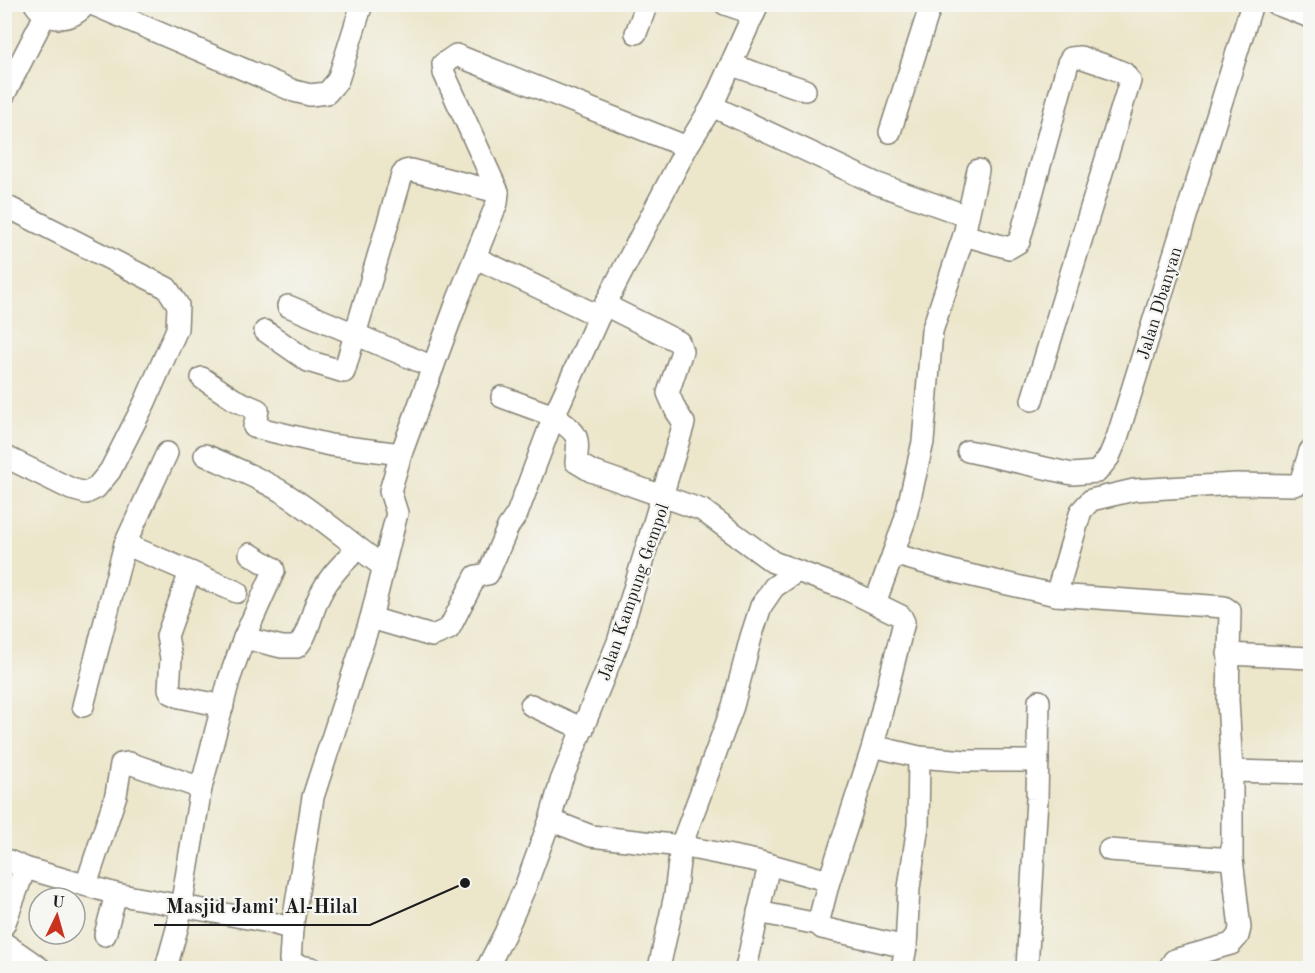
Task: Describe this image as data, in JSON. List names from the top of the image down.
{
  "streets": {
    "street": ["Jalan Dbanyan", "Jalan Kampung Gempol"]
  },
  "places": ["Masjid Jami' Al-Hilal"],
  "north": "top"
}
